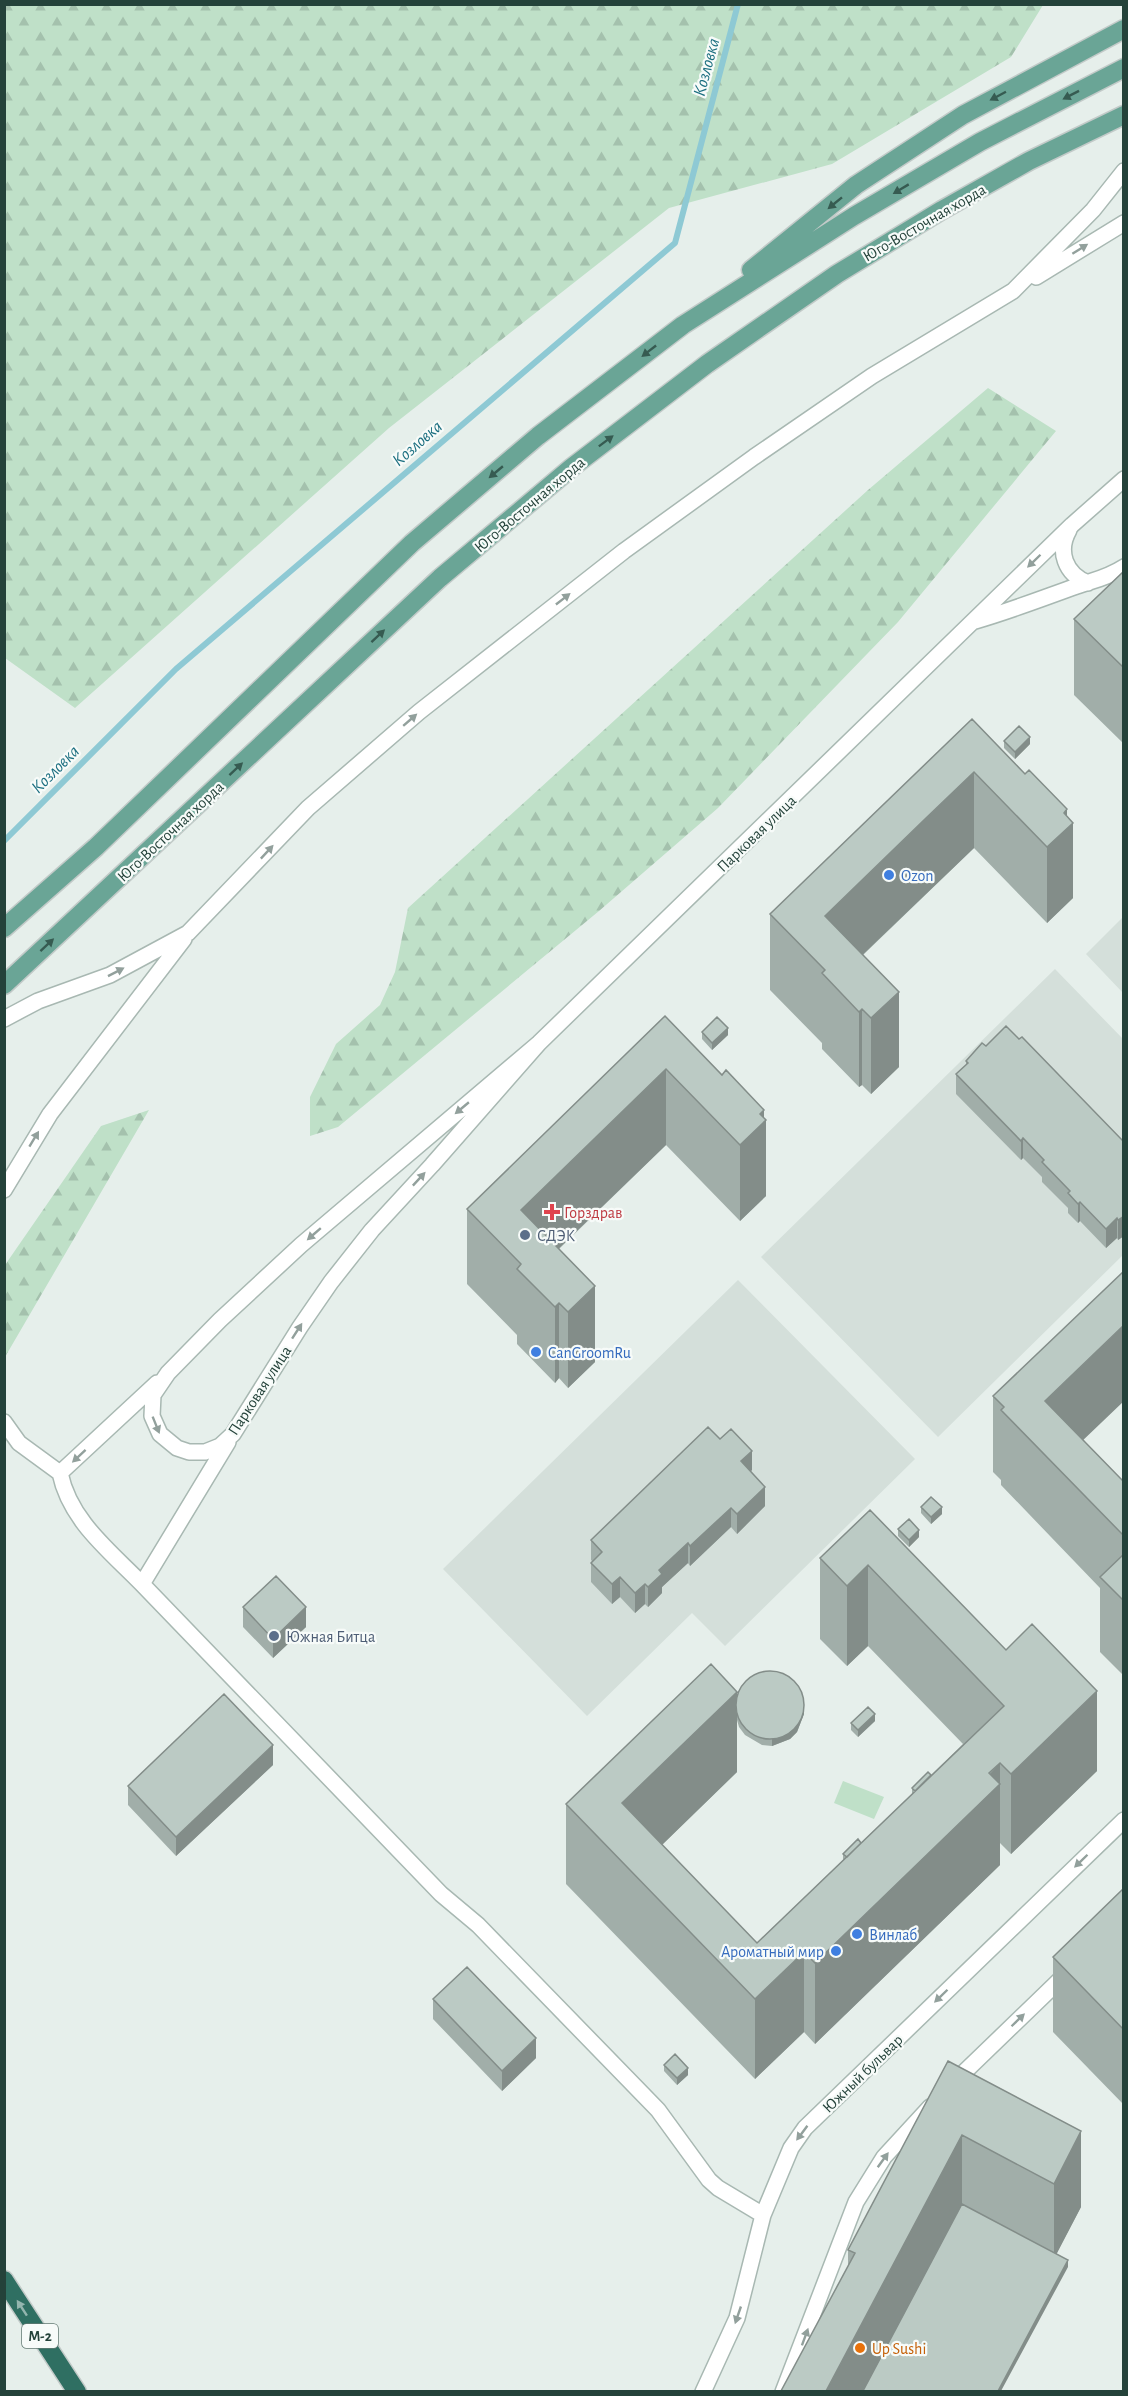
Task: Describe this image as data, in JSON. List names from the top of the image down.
{
  "streets": {
    "highway": ["М-2"],
    "main road": ["Юго-Восточная хорда"],
    "street": ["Парковая улица", "Южный бульвар"]
  },
  "water": ["Козловка"],
  "places": {
    "other": [
      "Ozon",
      "СДЭК",
      "CanGroomRu",
      "Южная Битца",
      "Винлаб",
      "Ароматный мир",
      "Up Sushi"
    ],
    "health": ["Горздрав"]
  }
}
